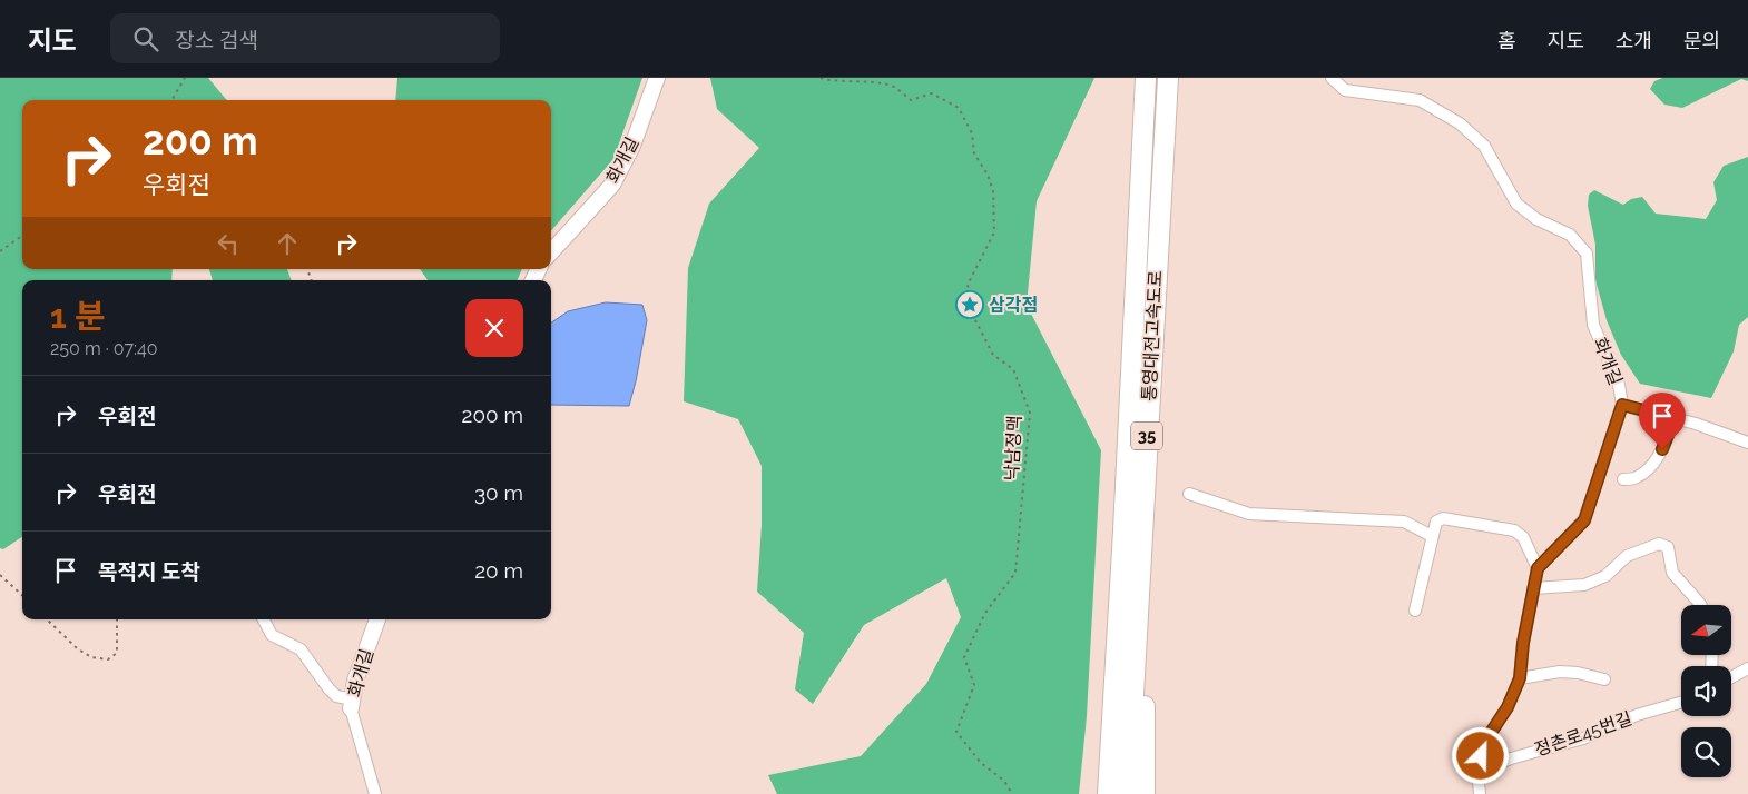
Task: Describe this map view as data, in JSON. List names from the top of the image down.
{
  "streets": {
    "highway": ["통영대전고속도로", "35"],
    "street": ["화개길", "정촌로45번길"],
    "path": ["낙남정맥"]
  },
  "places": {
    "place": ["삼각점"]
  },
  "north": "left",
  "page": {
    "header": "지도",
    "search": "장소 검색",
    "nav": [
      "홈",
      "지도",
      "소개",
      "문의"
    ],
    "turn": ["200 m", "우회전"],
    "heading": ["1 분", "250 m · 07:40"],
    "list": [
      {
        "name": "우회전",
        "value": "200 m"
      },
      {
        "name": "우회전",
        "value": "30 m"
      },
      {
        "name": "목적지 도착",
        "value": "20 m"
      }
    ]
  }
}
